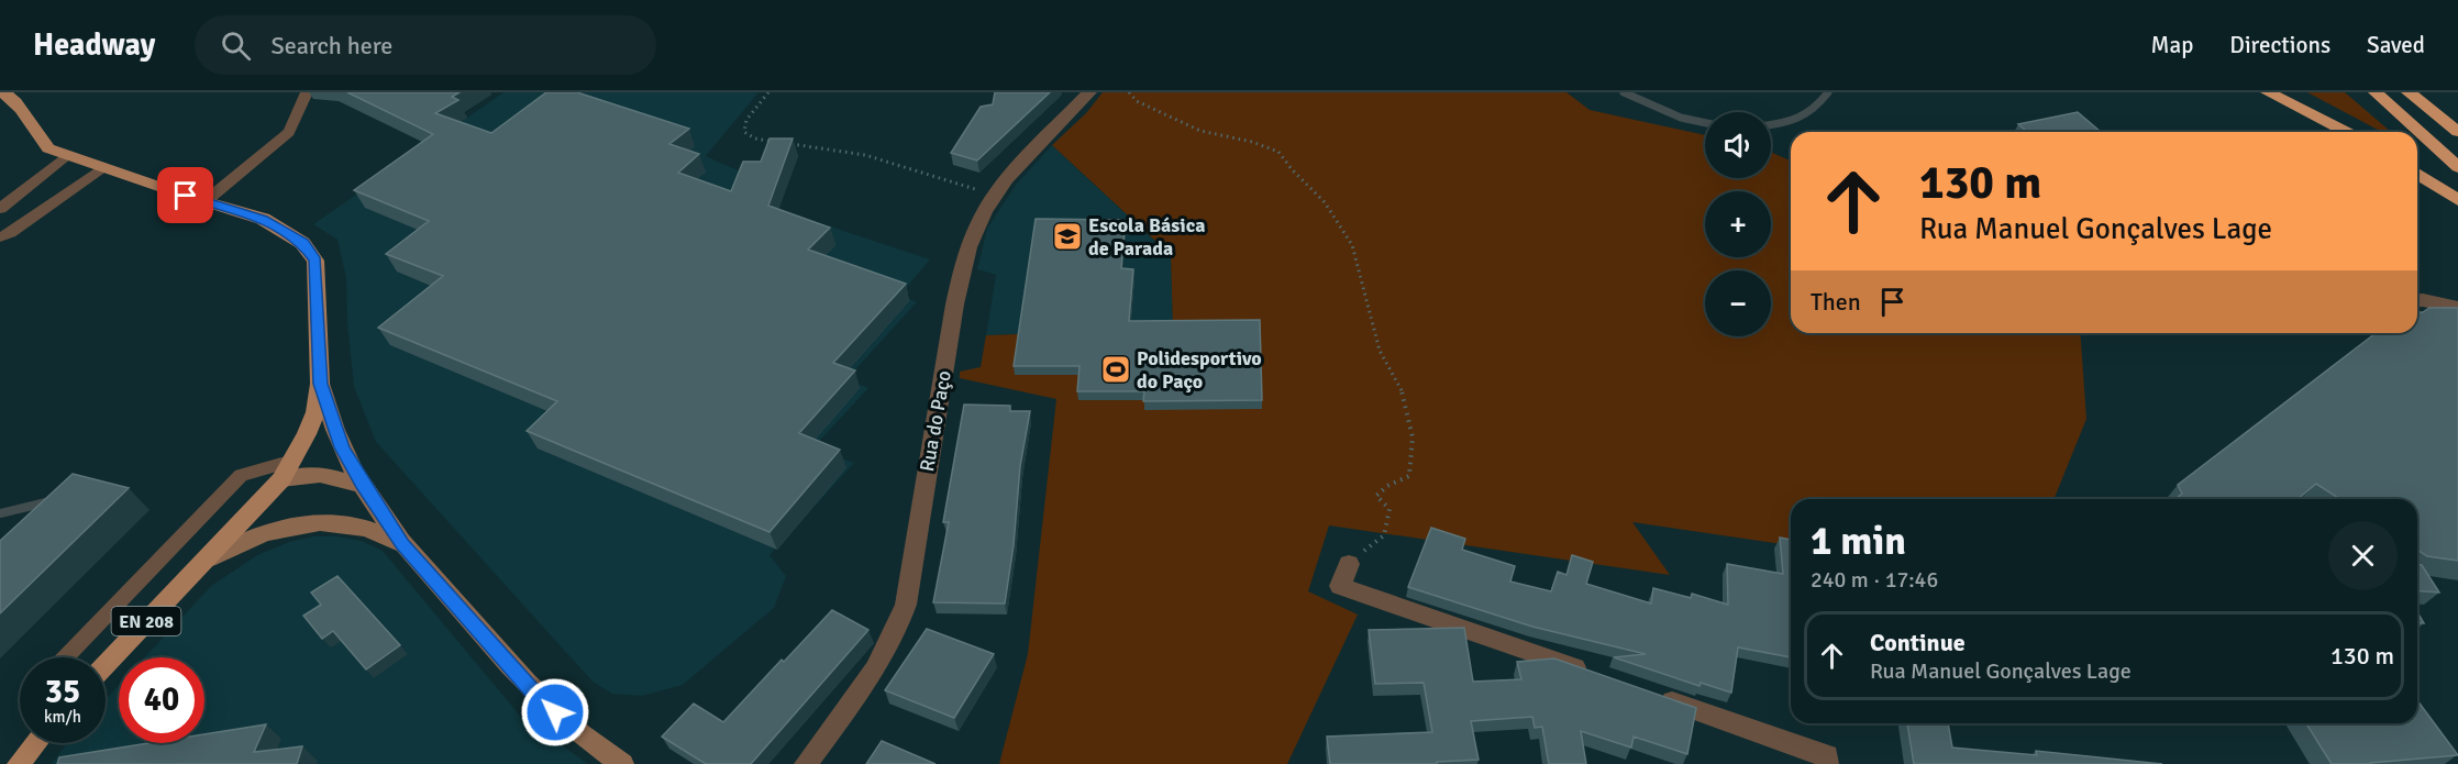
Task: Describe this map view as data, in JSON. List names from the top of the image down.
{
  "streets": {
    "main road": ["EN 208"],
    "street": ["Rua do Paço"]
  },
  "places": {
    "school or university": ["Escola Básica de Parada"],
    "sports": ["Polidesportivo do Paço"]
  },
  "page": {
    "header": "Headway",
    "search": "Search here",
    "nav": ["Map", "Directions", "Saved"],
    "map_buttons": ["+", "−"],
    "turn": ["130 m", "Rua Manuel Gonçalves Lage"],
    "then": "Then",
    "heading": ["1 min", "240 m · 17:46"],
    "list": [
      {
        "name": "Continue",
        "note": "Rua Manuel Gonçalves Lage",
        "value": "130 m"
      }
    ],
    "speed": "35 km/h",
    "limit": "40"
  }
}
